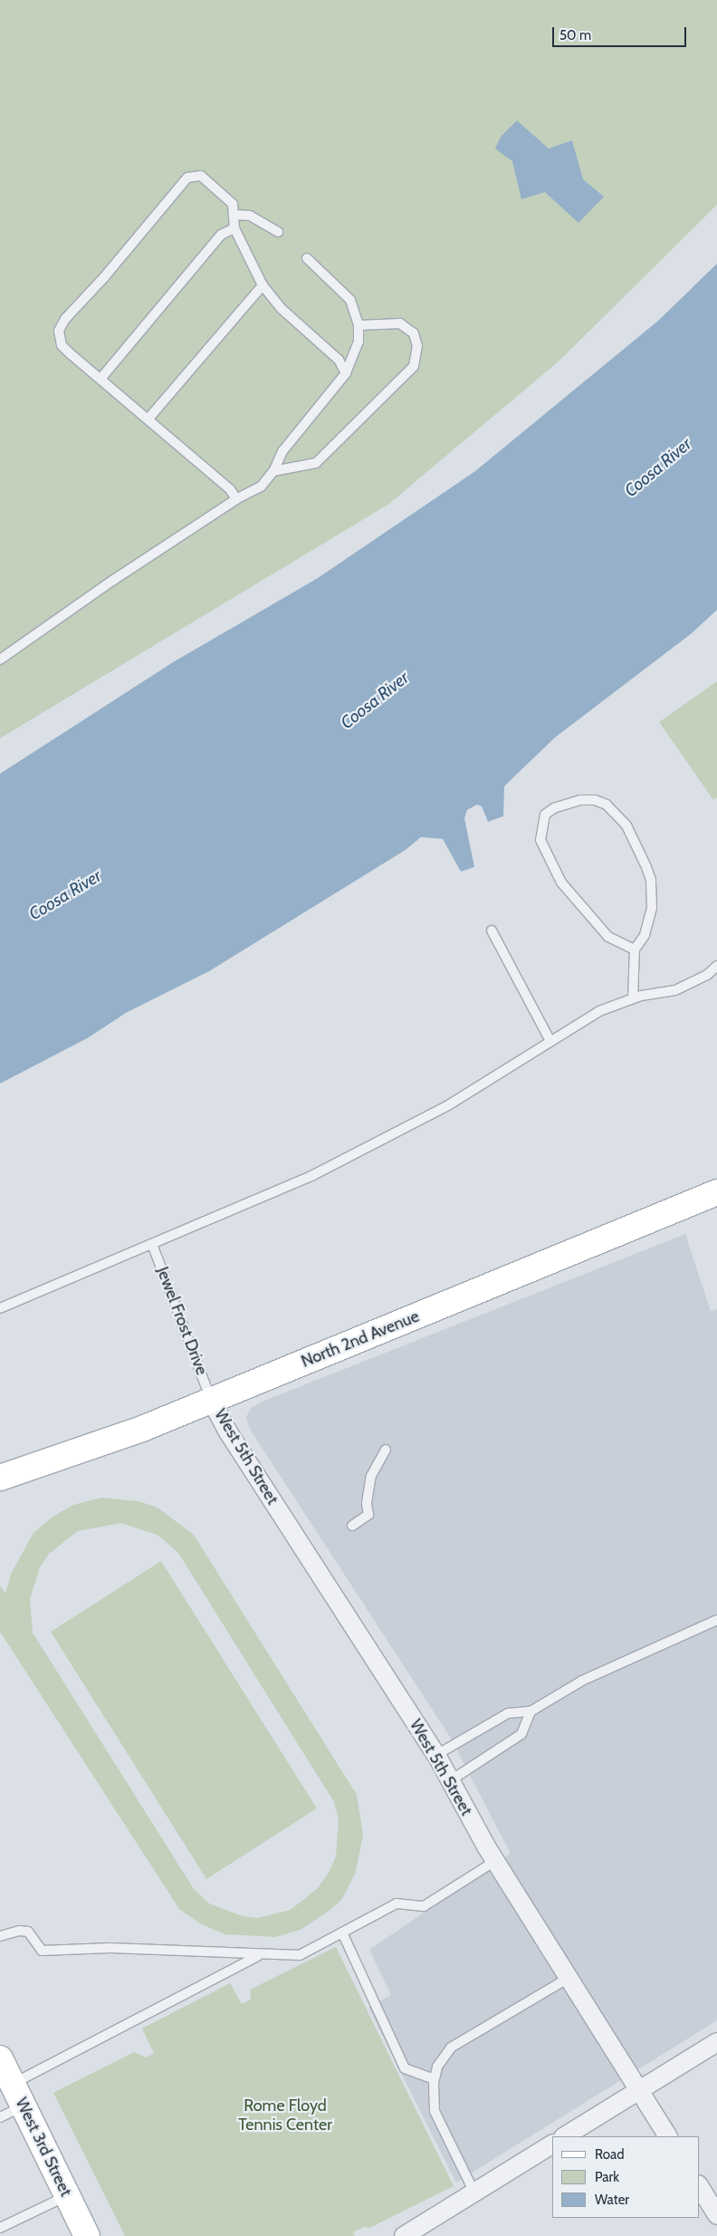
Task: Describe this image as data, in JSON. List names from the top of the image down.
{
  "streets": {
    "main road": ["North 2nd Avenue", "West 3rd Street"],
    "street": ["West 5th Street"],
    "lane": ["Jewel Frost Drive"]
  },
  "crossings": [
    ["Jewel Frost Drive", "North 2nd Avenue"],
    ["Jewel Frost Drive", "West 5th Street"],
    ["North 2nd Avenue", "West 5th Street"]
  ],
  "water": ["Coosa River"],
  "parks": ["Rome Floyd Tennis Center"],
  "legend": ["Road", "Park", "Water"],
  "scale_bar": "50 m"
}
